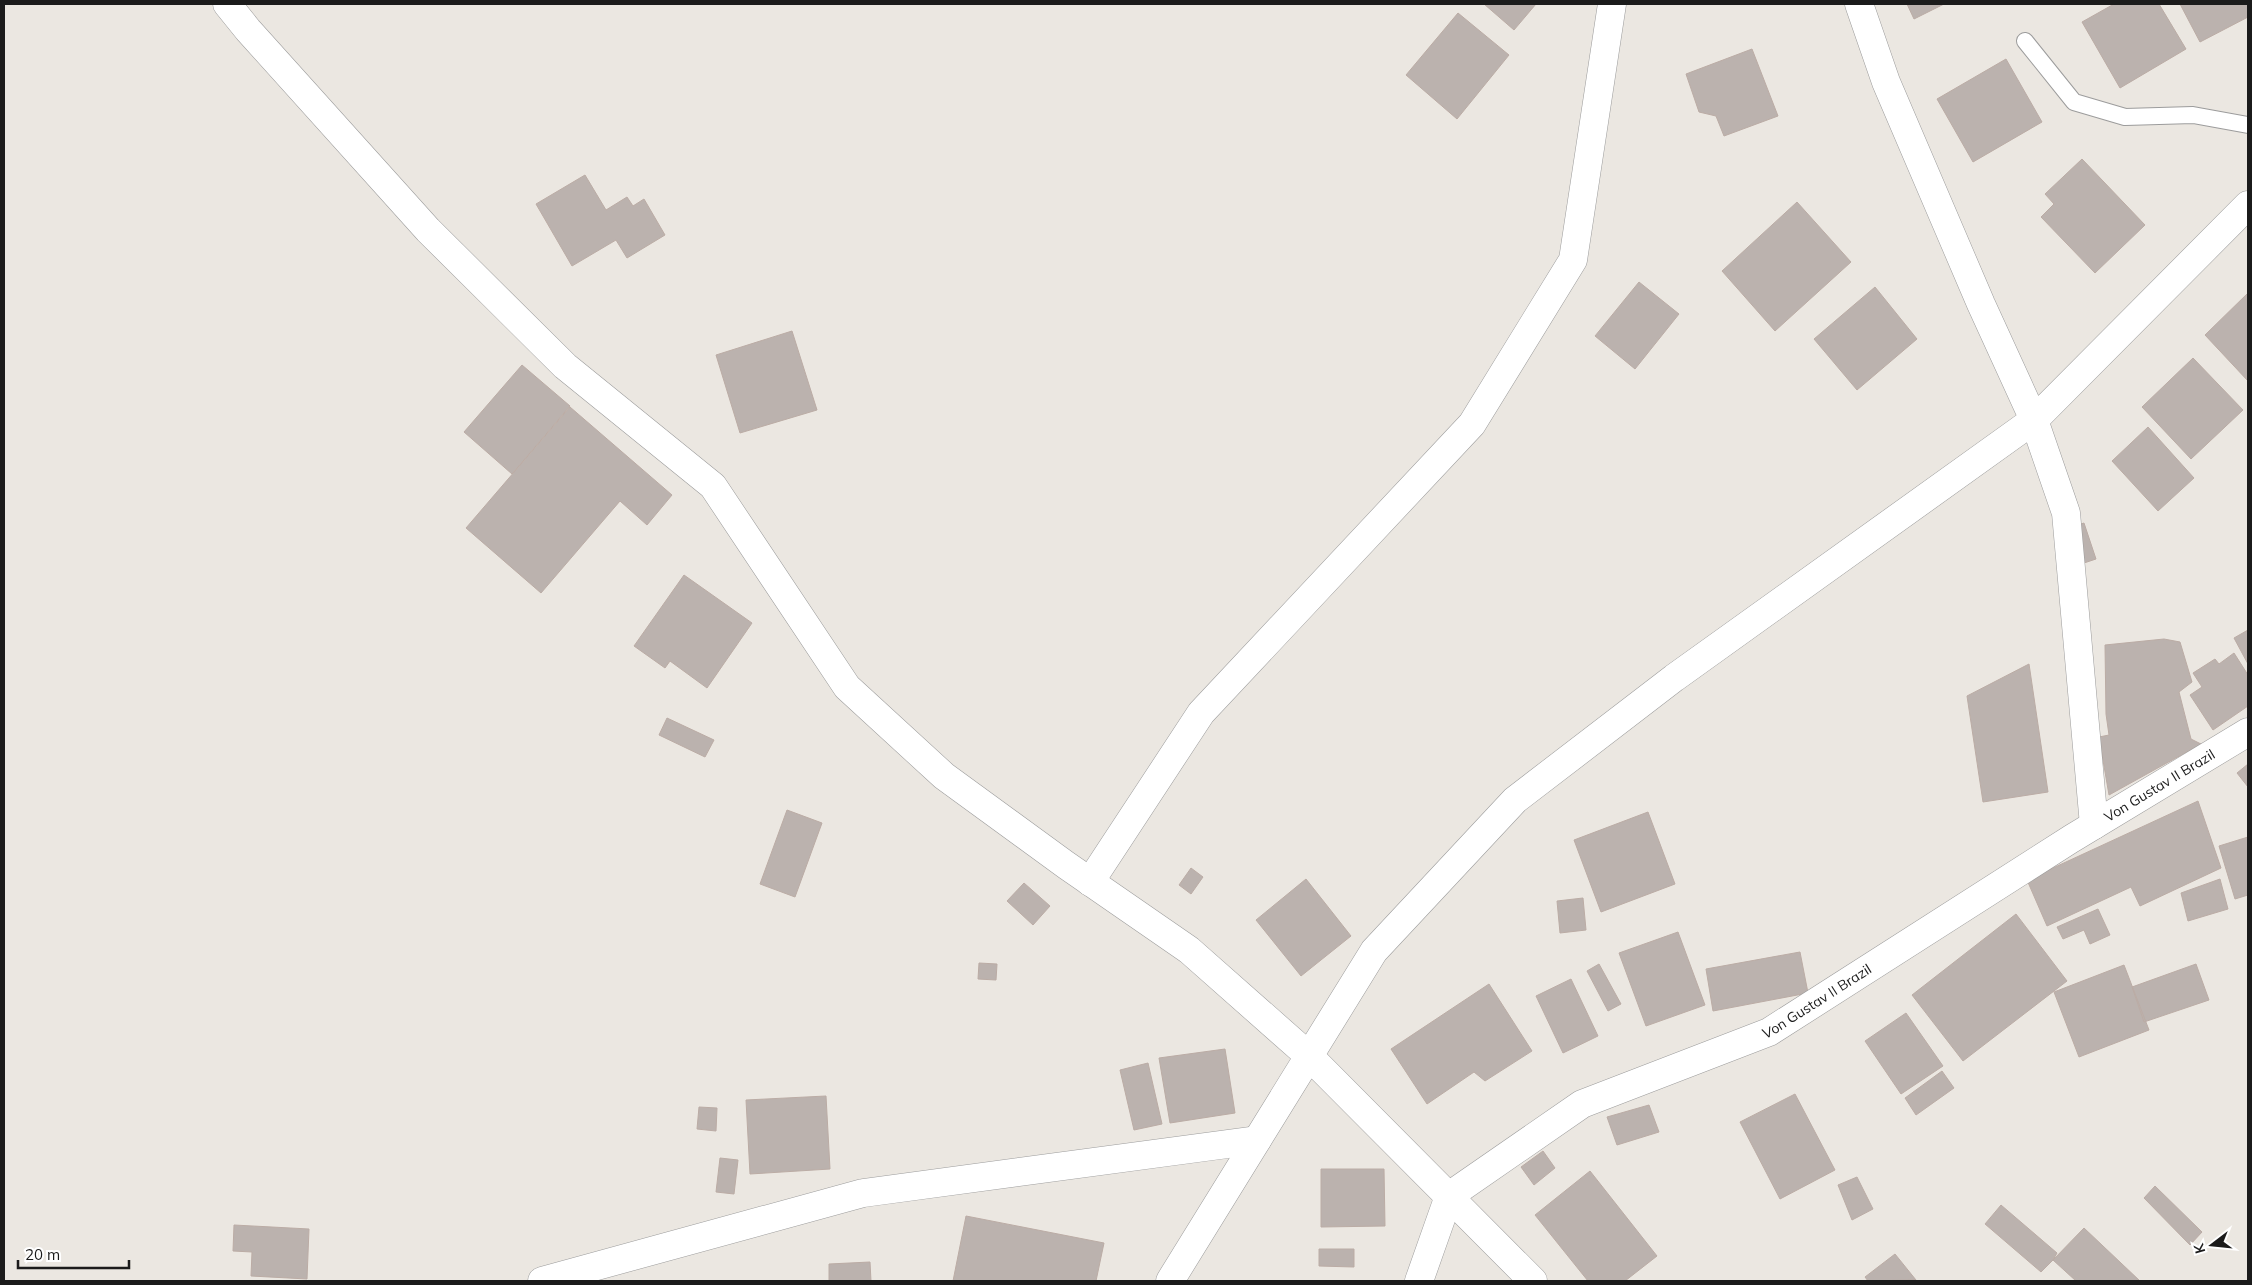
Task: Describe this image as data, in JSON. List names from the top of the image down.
{
  "streets": {
    "street": ["Von Gustav II Brazil"]
  },
  "scale_bar": "20 m",
  "north": "left"
}
